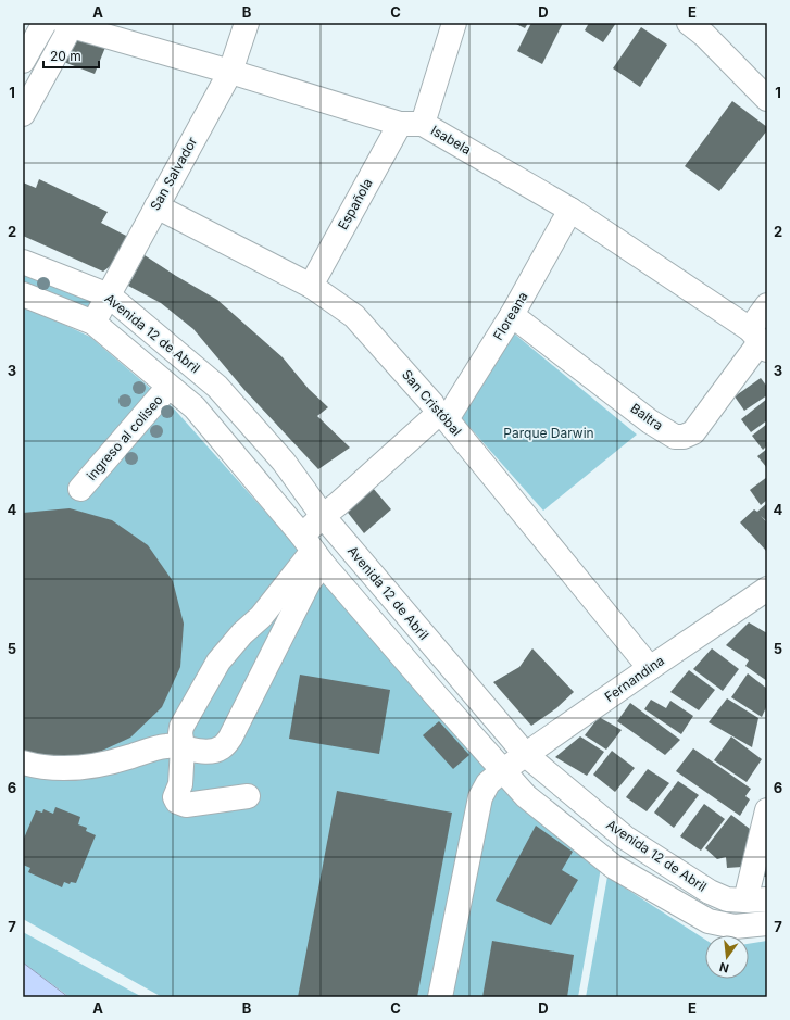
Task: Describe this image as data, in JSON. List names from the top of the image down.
{
  "streets": {
    "street": [
      "Isabela",
      "San Salvador",
      "Española",
      "Floreana",
      "Avenida 12 de Abril",
      "San Cristóbal",
      "Baltra",
      "ingreso al coliseo",
      "Fernandina"
    ]
  },
  "crossings": [
    ["Isabela", "San Salvador"],
    ["Isabela", "Española"],
    ["Isabela", "Floreana"],
    ["Isabela", "Baltra"],
    ["San Salvador", "Avenida 12 de Abril"],
    ["San Salvador", "San Cristóbal"],
    ["Española", "San Cristóbal"],
    ["Floreana", "Avenida 12 de Abril"],
    ["Floreana", "San Cristóbal"],
    ["Floreana", "Baltra"],
    ["Avenida 12 de Abril", "ingreso al coliseo"],
    ["Avenida 12 de Abril", "Fernandina"],
    ["San Cristóbal", "Fernandina"]
  ],
  "parks": ["Parque Darwin"],
  "scale_bar": "20 m",
  "north": "bottom",
  "grid": {
    "columns": [
      "A",
      "B",
      "C",
      "D",
      "E"
    ],
    "rows": [
      "1",
      "2",
      "3",
      "4",
      "5",
      "6",
      "7"
    ]
  }
}
